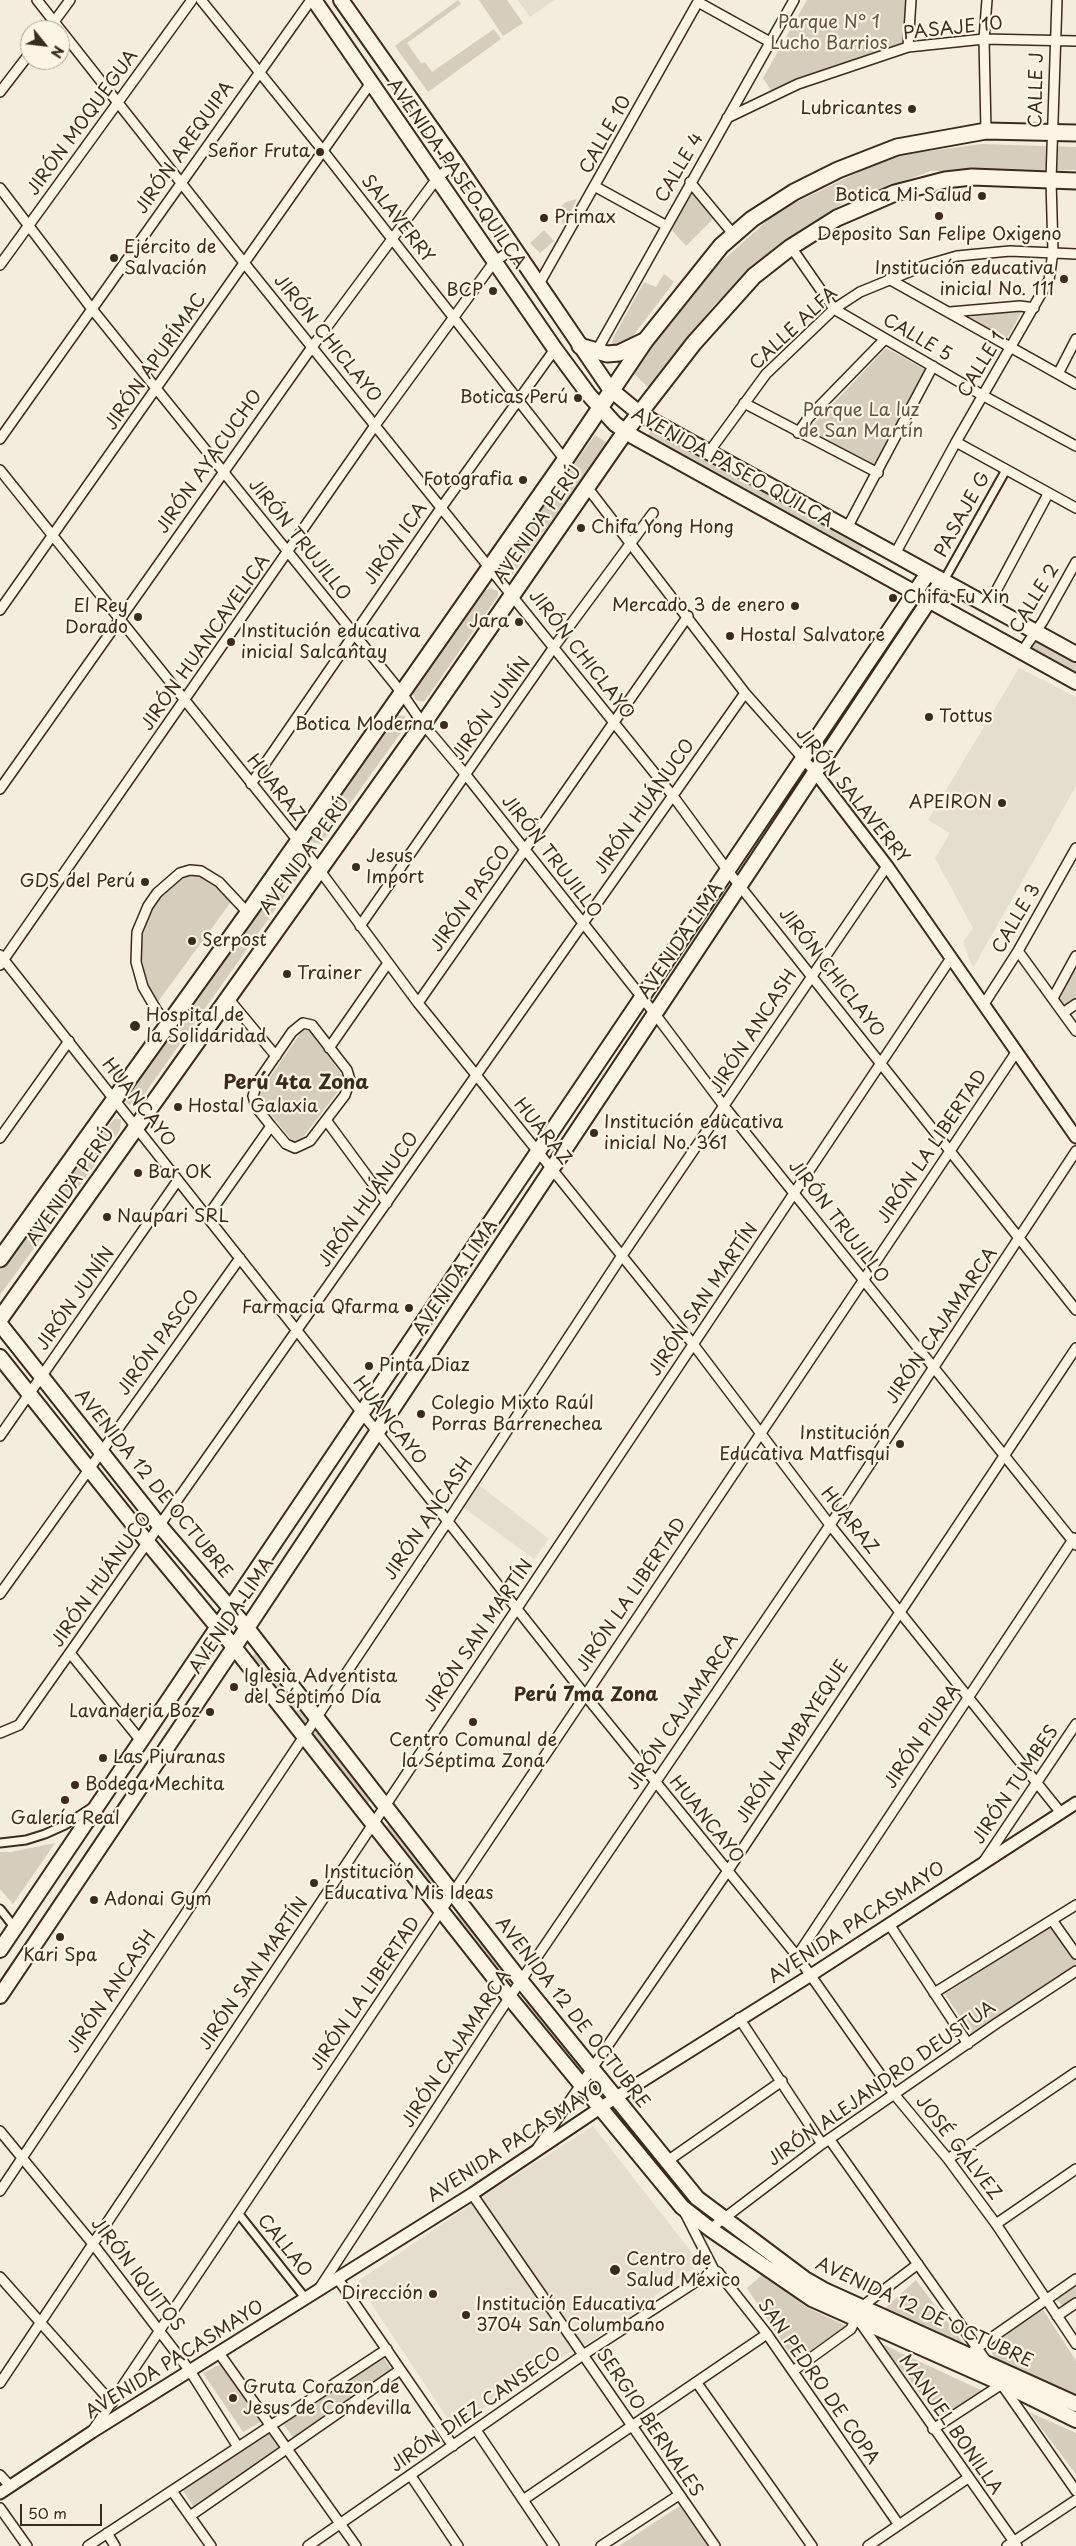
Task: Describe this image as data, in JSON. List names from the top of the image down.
{
  "streets": {
    "main road": [
      "AVENIDA PASEO QUILCA",
      "AVENIDA PERÚ",
      "AVENIDA LIMA",
      "AVENIDA 12 DE OCTUBRE"
    ],
    "street": [
      "PASAJE 10",
      "CALLE J",
      "JIRÓN MOQUEGUA",
      "CALLE 10",
      "JIRÓN AREQUIPA",
      "CALLE 4",
      "SALAVERRY",
      "CALLE ALFA",
      "CALLE 5",
      "JIRÓN CHICLAYO",
      "JIRÓN APURÍMAC",
      "CALLE 1",
      "JIRÓN AYACUCHO",
      "PASAJE G",
      "JIRÓN TRUJILLO",
      "JIRÓN ICA",
      "CALLE 2",
      "JIRÓN HUANCAVELICA",
      "JIRÓN JUNÍN",
      "HUARAZ",
      "JIRÓN SALAVERRY",
      "JIRÓN HUÁNUCO",
      "JIRÓN PASCO",
      "CALLE 3",
      "JIRÓN ANCASH",
      "HUANCAYO",
      "JIRÓN LA LIBERTAD",
      "JIRÓN SAN MARTÍN",
      "JIRÓN CAJAMARCA",
      "JIRÓN PIURA",
      "JIRÓN LAMBAYEQUE",
      "JIRÓN TUMBES",
      "AVENIDA PACASMAYO",
      "JIRÓN ALEJANDRO DEUSTUA",
      "JOSÉ GÁLVEZ",
      "CALLAO",
      "JIRÓN IQUITOS",
      "SAN PEDRO DE COPA",
      "JIRÓN DIEZ CANSECO",
      "SERGIO BERNALES",
      "MANUEL BONILLA"
    ]
  },
  "crossings": [
    ["PASAJE 10", "CALLE J"],
    ["PASAJE 10", "CALLE 4"],
    ["CALLE J", "CALLE 1"],
    ["CALLE J", "AVENIDA PERÚ"],
    ["JIRÓN MOQUEGUA", "JIRÓN CHICLAYO"],
    ["JIRÓN MOQUEGUA", "JIRÓN TRUJILLO"],
    ["CALLE 10", "AVENIDA PASEO QUILCA"],
    ["JIRÓN AREQUIPA", "AVENIDA PASEO QUILCA"],
    ["JIRÓN AREQUIPA", "SALAVERRY"],
    ["JIRÓN AREQUIPA", "JIRÓN CHICLAYO"],
    ["JIRÓN AREQUIPA", "JIRÓN TRUJILLO"],
    ["AVENIDA PASEO QUILCA", "CALLE ALFA"],
    ["AVENIDA PASEO QUILCA", "JIRÓN APURÍMAC"],
    ["AVENIDA PASEO QUILCA", "CALLE 1"],
    ["AVENIDA PASEO QUILCA", "JIRÓN AYACUCHO"],
    ["AVENIDA PASEO QUILCA", "PASAJE G"],
    ["AVENIDA PASEO QUILCA", "AVENIDA PERÚ"],
    ["AVENIDA PASEO QUILCA", "JIRÓN ICA"],
    ["AVENIDA PASEO QUILCA", "CALLE 2"],
    ["AVENIDA PASEO QUILCA", "JIRÓN HUANCAVELICA"],
    ["AVENIDA PASEO QUILCA", "AVENIDA LIMA"],
    ["SALAVERRY", "JIRÓN APURÍMAC"],
    ["SALAVERRY", "JIRÓN AYACUCHO"],
    ["SALAVERRY", "AVENIDA PERÚ"],
    ["SALAVERRY", "JIRÓN ICA"],
    ["SALAVERRY", "JIRÓN HUANCAVELICA"],
    ["CALLE ALFA", "CALLE 5"],
    ["CALLE ALFA", "CALLE 1"],
    ["CALLE 5", "CALLE 1"],
    ["CALLE 5", "AVENIDA PERÚ"],
    ["JIRÓN CHICLAYO", "JIRÓN APURÍMAC"],
    ["JIRÓN CHICLAYO", "JIRÓN AYACUCHO"],
    ["JIRÓN CHICLAYO", "AVENIDA PERÚ"],
    ["JIRÓN CHICLAYO", "JIRÓN ICA"],
    ["JIRÓN CHICLAYO", "JIRÓN HUANCAVELICA"],
    ["JIRÓN CHICLAYO", "JIRÓN JUNÍN"],
    ["JIRÓN CHICLAYO", "JIRÓN HUÁNUCO"],
    ["JIRÓN CHICLAYO", "JIRÓN PASCO"],
    ["JIRÓN CHICLAYO", "AVENIDA LIMA"],
    ["JIRÓN CHICLAYO", "JIRÓN ANCASH"],
    ["JIRÓN CHICLAYO", "JIRÓN LA LIBERTAD"],
    ["JIRÓN CHICLAYO", "JIRÓN SAN MARTÍN"],
    ["JIRÓN CHICLAYO", "JIRÓN CAJAMARCA"],
    ["JIRÓN APURÍMAC", "JIRÓN TRUJILLO"],
    ["JIRÓN APURÍMAC", "HUARAZ"],
    ["CALLE 1", "AVENIDA PERÚ"],
    ["JIRÓN AYACUCHO", "JIRÓN TRUJILLO"],
    ["JIRÓN AYACUCHO", "HUARAZ"],
    ["PASAJE G", "AVENIDA LIMA"],
    ["AVENIDA PERÚ", "JIRÓN TRUJILLO"],
    ["AVENIDA PERÚ", "HUARAZ"],
    ["AVENIDA PERÚ", "JIRÓN SALAVERRY"],
    ["AVENIDA PERÚ", "HUANCAYO"],
    ["JIRÓN TRUJILLO", "JIRÓN ICA"],
    ["JIRÓN TRUJILLO", "JIRÓN HUANCAVELICA"],
    ["JIRÓN TRUJILLO", "JIRÓN JUNÍN"],
    ["JIRÓN TRUJILLO", "JIRÓN HUÁNUCO"],
    ["JIRÓN TRUJILLO", "JIRÓN PASCO"],
    ["JIRÓN TRUJILLO", "AVENIDA LIMA"],
    ["JIRÓN TRUJILLO", "JIRÓN ANCASH"],
    ["JIRÓN TRUJILLO", "JIRÓN LA LIBERTAD"],
    ["JIRÓN TRUJILLO", "JIRÓN SAN MARTÍN"],
    ["JIRÓN TRUJILLO", "JIRÓN CAJAMARCA"],
    ["JIRÓN TRUJILLO", "JIRÓN PIURA"],
    ["JIRÓN TRUJILLO", "JIRÓN LAMBAYEQUE"],
    ["JIRÓN ICA", "HUARAZ"],
    ["JIRÓN HUANCAVELICA", "HUARAZ"],
    ["JIRÓN HUANCAVELICA", "HUANCAYO"],
    ["JIRÓN JUNÍN", "HUARAZ"],
    ["JIRÓN JUNÍN", "JIRÓN SALAVERRY"],
    ["JIRÓN JUNÍN", "HUANCAYO"],
    ["JIRÓN JUNÍN", "AVENIDA 12 DE OCTUBRE"],
    ["HUARAZ", "JIRÓN HUÁNUCO"],
    ["HUARAZ", "JIRÓN PASCO"],
    ["HUARAZ", "AVENIDA LIMA"],
    ["HUARAZ", "JIRÓN ANCASH"],
    ["HUARAZ", "JIRÓN LA LIBERTAD"],
    ["HUARAZ", "JIRÓN SAN MARTÍN"],
    ["HUARAZ", "JIRÓN CAJAMARCA"],
    ["HUARAZ", "JIRÓN PIURA"],
    ["HUARAZ", "JIRÓN LAMBAYEQUE"],
    ["HUARAZ", "JIRÓN TUMBES"],
    ["HUARAZ", "AVENIDA PACASMAYO"],
    ["JIRÓN SALAVERRY", "JIRÓN HUÁNUCO"],
    ["JIRÓN SALAVERRY", "JIRÓN PASCO"],
    ["JIRÓN SALAVERRY", "CALLE 3"],
    ["JIRÓN SALAVERRY", "AVENIDA LIMA"],
    ["JIRÓN SALAVERRY", "JIRÓN ANCASH"],
    ["JIRÓN SALAVERRY", "JIRÓN LA LIBERTAD"],
    ["JIRÓN SALAVERRY", "JIRÓN SAN MARTÍN"],
    ["JIRÓN HUÁNUCO", "HUANCAYO"],
    ["JIRÓN HUÁNUCO", "AVENIDA 12 DE OCTUBRE"],
    ["JIRÓN PASCO", "HUANCAYO"],
    ["JIRÓN PASCO", "AVENIDA 12 DE OCTUBRE"],
    ["AVENIDA LIMA", "HUANCAYO"],
    ["AVENIDA LIMA", "AVENIDA 12 DE OCTUBRE"],
    ["JIRÓN ANCASH", "HUANCAYO"],
    ["JIRÓN ANCASH", "AVENIDA 12 DE OCTUBRE"],
    ["JIRÓN ANCASH", "JIRÓN IQUITOS"],
    ["HUANCAYO", "JIRÓN LA LIBERTAD"],
    ["HUANCAYO", "JIRÓN SAN MARTÍN"],
    ["HUANCAYO", "JIRÓN CAJAMARCA"],
    ["HUANCAYO", "JIRÓN PIURA"],
    ["HUANCAYO", "JIRÓN LAMBAYEQUE"],
    ["HUANCAYO", "AVENIDA PACASMAYO"],
    ["HUANCAYO", "JOSÉ GÁLVEZ"],
    ["JIRÓN LA LIBERTAD", "AVENIDA 12 DE OCTUBRE"],
    ["JIRÓN LA LIBERTAD", "AVENIDA PACASMAYO"],
    ["JIRÓN LA LIBERTAD", "CALLAO"],
    ["JIRÓN LA LIBERTAD", "JIRÓN IQUITOS"],
    ["JIRÓN SAN MARTÍN", "AVENIDA 12 DE OCTUBRE"],
    ["JIRÓN SAN MARTÍN", "JIRÓN IQUITOS"],
    ["JIRÓN CAJAMARCA", "AVENIDA 12 DE OCTUBRE"],
    ["JIRÓN CAJAMARCA", "AVENIDA PACASMAYO"],
    ["AVENIDA 12 DE OCTUBRE", "JIRÓN LAMBAYEQUE"],
    ["AVENIDA 12 DE OCTUBRE", "AVENIDA PACASMAYO"],
    ["AVENIDA 12 DE OCTUBRE", "JIRÓN ALEJANDRO DEUSTUA"],
    ["AVENIDA 12 DE OCTUBRE", "SAN PEDRO DE COPA"],
    ["AVENIDA 12 DE OCTUBRE", "MANUEL BONILLA"],
    ["JIRÓN LAMBAYEQUE", "AVENIDA PACASMAYO"],
    ["JIRÓN TUMBES", "AVENIDA PACASMAYO"],
    ["AVENIDA PACASMAYO", "JOSÉ GÁLVEZ"],
    ["AVENIDA PACASMAYO", "CALLAO"],
    ["AVENIDA PACASMAYO", "JIRÓN IQUITOS"],
    ["AVENIDA PACASMAYO", "SERGIO BERNALES"],
    ["JIRÓN ALEJANDRO DEUSTUA", "JOSÉ GÁLVEZ"],
    ["SAN PEDRO DE COPA", "JIRÓN DIEZ CANSECO"],
    ["JIRÓN DIEZ CANSECO", "SERGIO BERNALES"]
  ],
  "districts": ["Perú 4ta Zona", "Perú 7ma Zona"],
  "parks": ["Parque N° 1 Lucho Barrios", "Parque La luz de San Martín"],
  "places": [
    "Lubricantes",
    "Señor Fruta",
    "Botica Mi Salud",
    "Deposito San Felipe Oxigeno",
    "Primax",
    "Ejército de Salvación",
    "Institución educativa inicial No. 111",
    "BCP",
    "Boticas Perú",
    "Fotografia",
    "Chifa Yong Hong",
    "Chifa Fu Xin",
    "Mercado 3 de enero",
    "El Rey Dorado",
    "Jara",
    "Hostal Salvatore",
    "Institución educativa inicial Salcantay",
    "Tottus",
    "Botica Moderna",
    "APEIRON",
    "Jesus Import",
    "GDS del Perú",
    "Serpost",
    "Trainer",
    "Hospital de la Solidaridad",
    "Hostal Galaxia",
    "Institución educativa inicial No. 361",
    "Bar OK",
    "Naupari SRL",
    "Farmacia Qfarma",
    "Pinta Diaz",
    "Colegio Mixto Raúl Porras Barrenechea",
    "Institución Educativa Matfisqui",
    "Iglesia Adventista del Séptimo Día",
    "Lavanderia Boz",
    "Centro Comunal de la Séptima Zona",
    "Las Piuranas",
    "Bodega Mechita",
    "Galería Real",
    "Institución Educativa Mis Ideas",
    "Adonai Gym",
    "Kari Spa",
    "Centro de Salud México",
    "Dirección",
    "Institución Educativa 3704 San Columbano",
    "Gruta Corazon de Jesus de Condevilla"
  ],
  "scale_bar": "50 m",
  "north": "bottom right"
}
